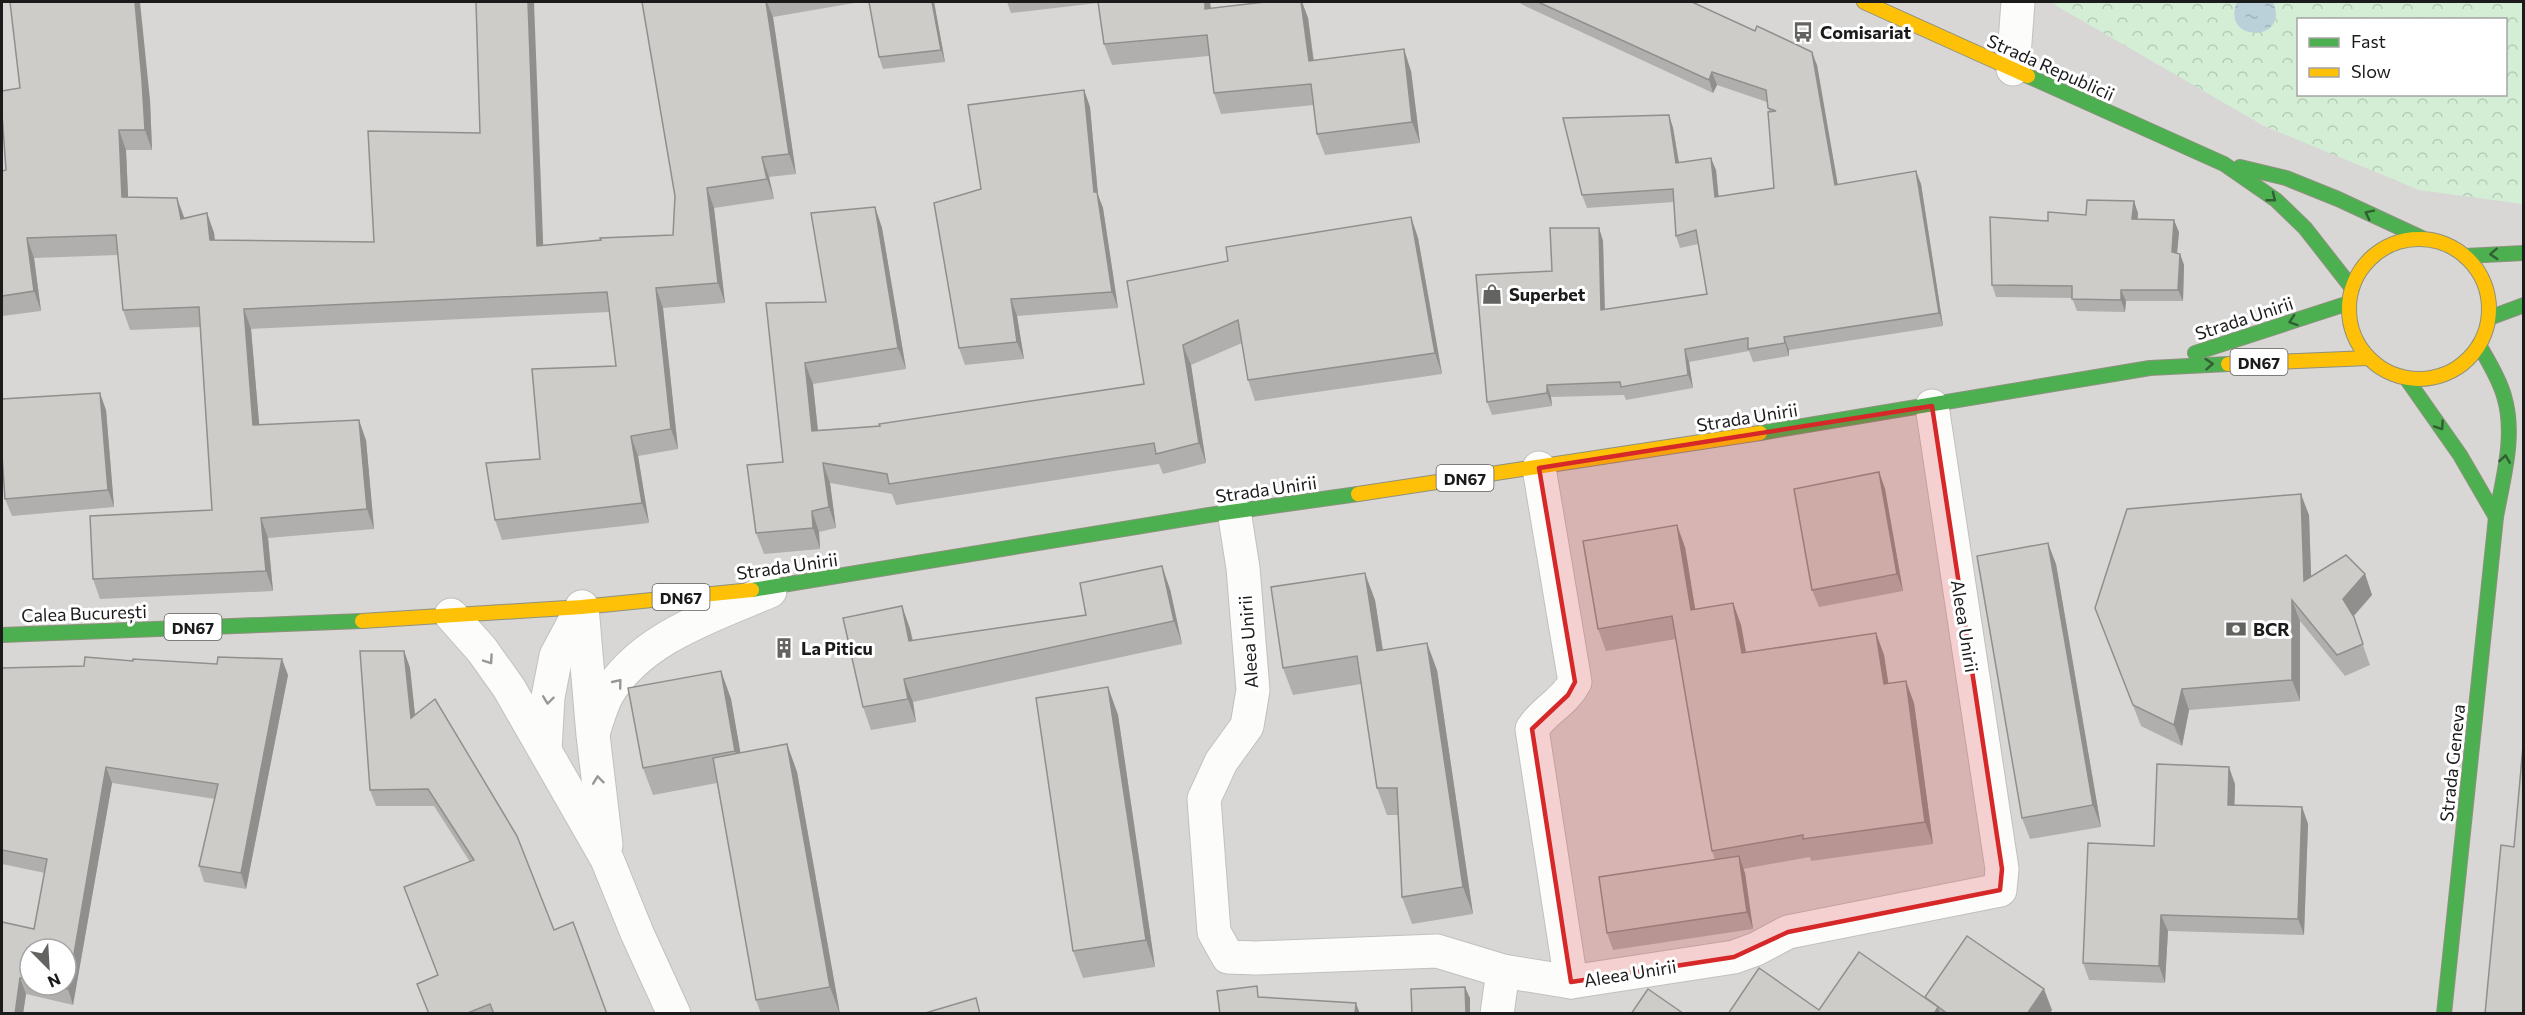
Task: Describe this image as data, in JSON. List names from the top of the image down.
{
  "streets": {
    "main road": [
      "Strada Republicii",
      "Strada Unirii",
      "DN67",
      "Calea București",
      "Strada Geneva"
    ],
    "street": ["Aleea Unirii"]
  },
  "crossings": [
    ["Strada Republicii", "Strada Unirii"],
    ["Strada Republicii", "Strada Geneva"],
    ["Strada Unirii", "Calea București"],
    ["Strada Unirii", "Aleea Unirii"],
    ["Strada Unirii", "Strada Geneva"]
  ],
  "places": {
    "bus stop": ["Comisariat"],
    "shop": ["Superbet"],
    "bank": ["BCR"],
    "building": ["La Piticu"]
  },
  "legend": ["Fast", "Slow"],
  "north": "bottom right"
}
